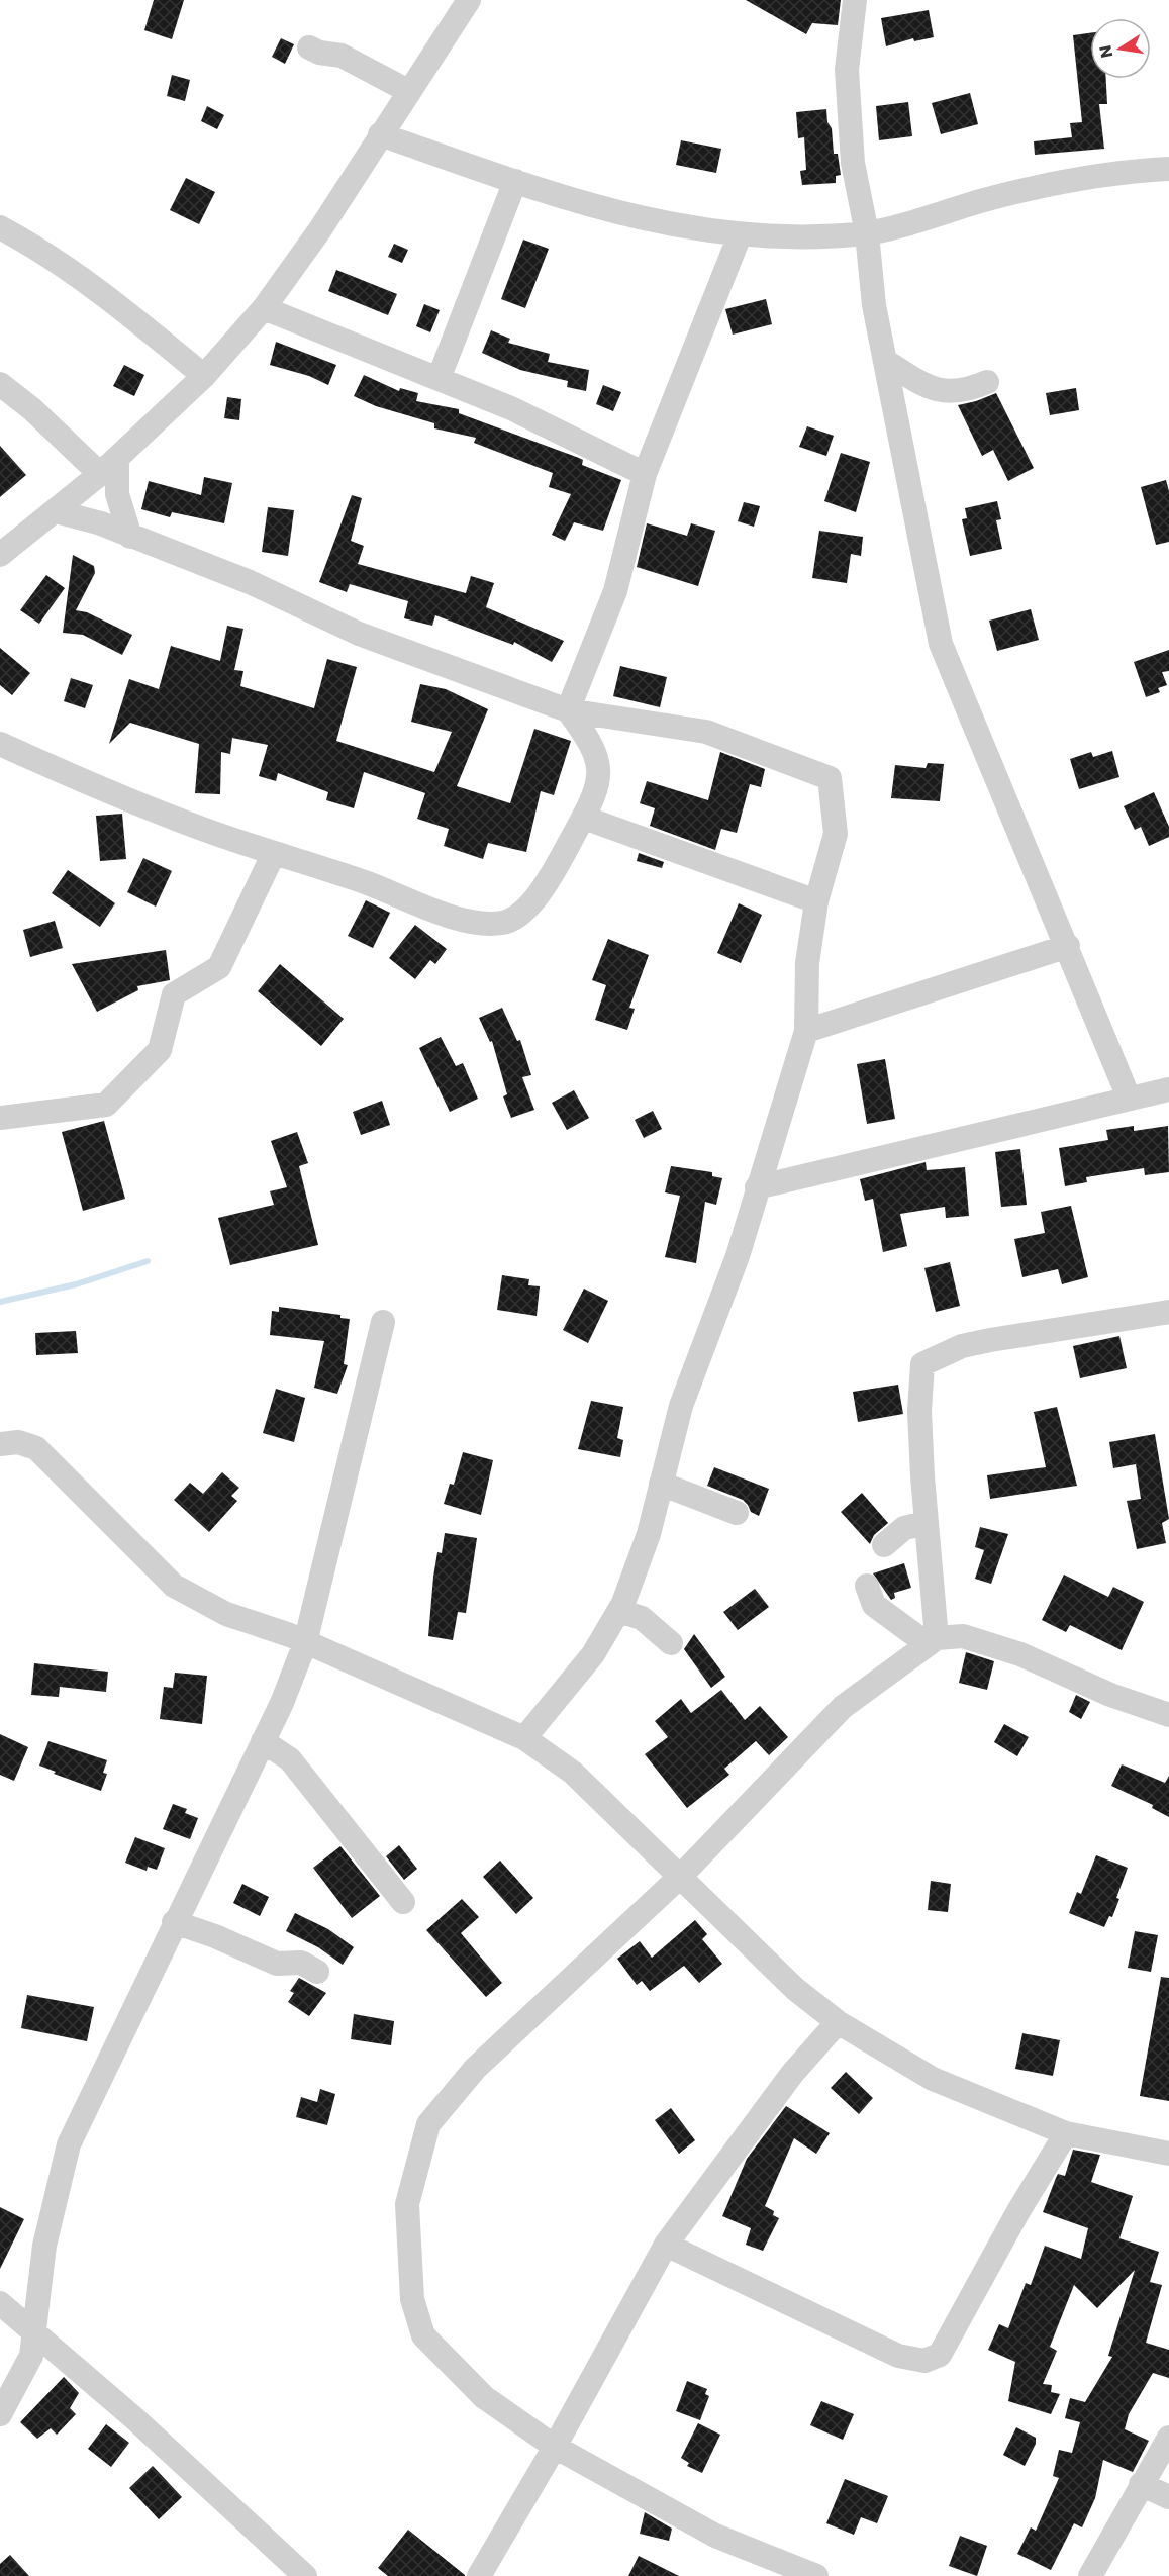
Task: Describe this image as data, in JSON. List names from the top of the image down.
{
  "north": "left"
}
